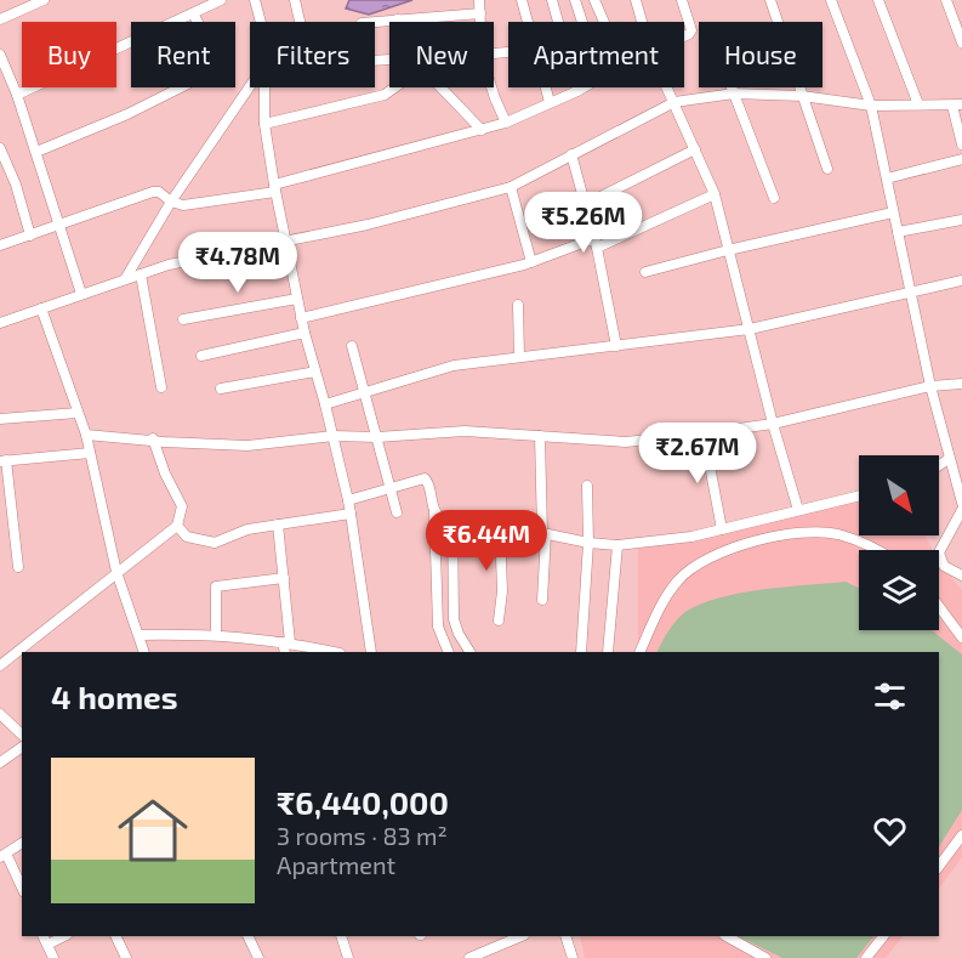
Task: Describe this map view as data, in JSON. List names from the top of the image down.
{
  "north": "bottom right",
  "page": {
    "chip": [
      "Buy",
      "Rent",
      "Filters",
      "New",
      "Apartment",
      "House"
    ],
    "price": [
      "₹5.26M",
      "₹4.78M",
      "₹2.67M",
      "₹6.44M"
    ],
    "heading": "4 homes",
    "list": [
      {
        "name": "₹6,440,000",
        "note": "3 rooms · 83 m² · Apartment"
      }
    ]
  }
}
